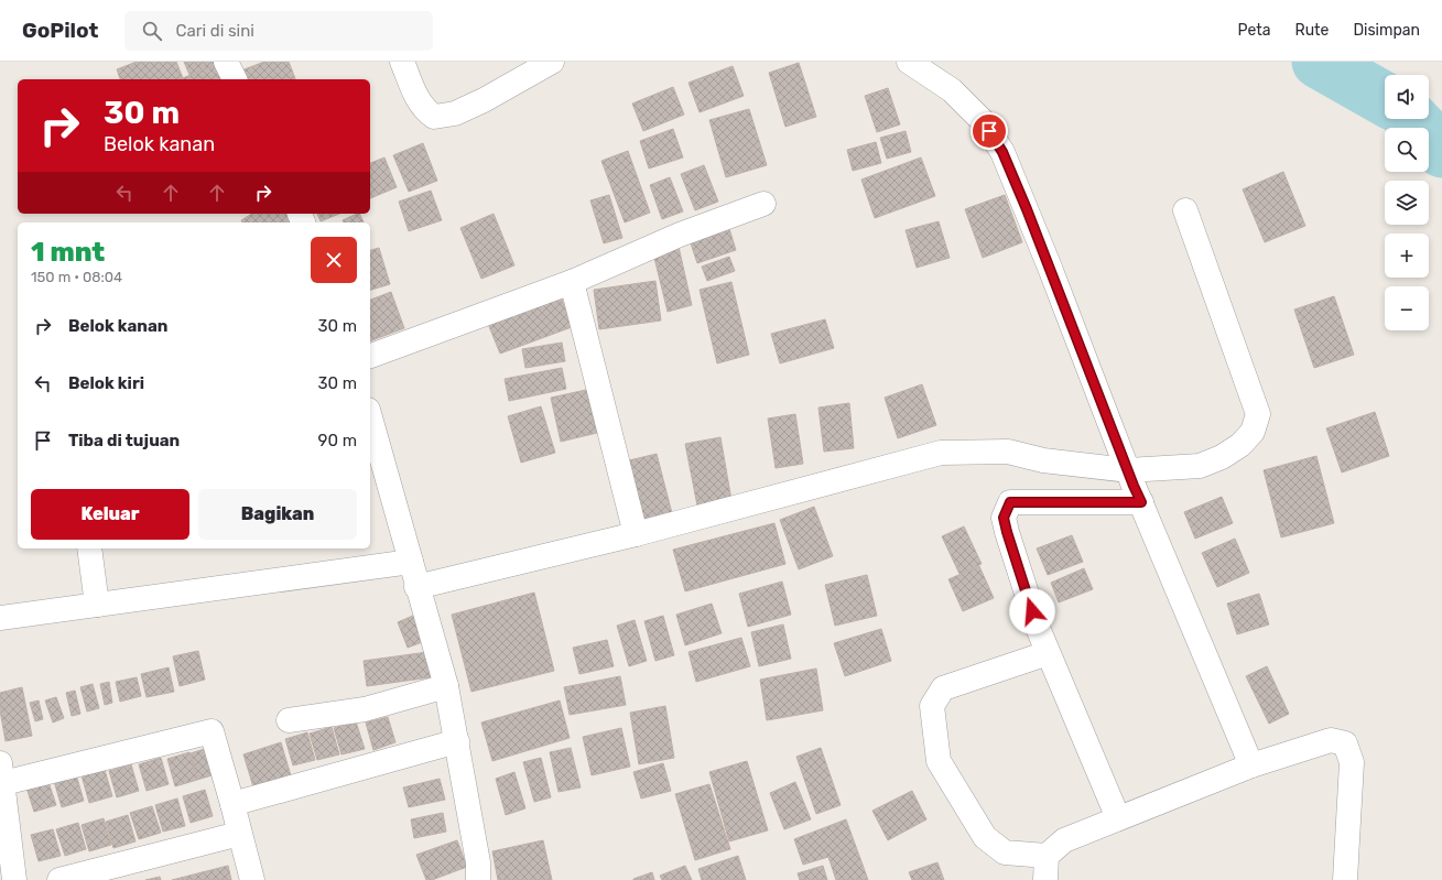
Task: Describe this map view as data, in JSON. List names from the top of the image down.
{
  "page": {
    "header": "GoPilot",
    "search": "Cari di sini",
    "nav": ["Peta", "Rute", "Disimpan"],
    "map_buttons": ["+", "−"],
    "turn": ["30 m", "Belok kanan"],
    "heading": ["1 mnt", "150 m · 08:04"],
    "list": [
      {
        "name": "Belok kanan",
        "value": "30 m"
      },
      {
        "name": "Belok kiri",
        "value": "30 m"
      },
      {
        "name": "Tiba di tujuan",
        "value": "90 m"
      }
    ],
    "buttons": ["Keluar", "Bagikan"]
  }
}
